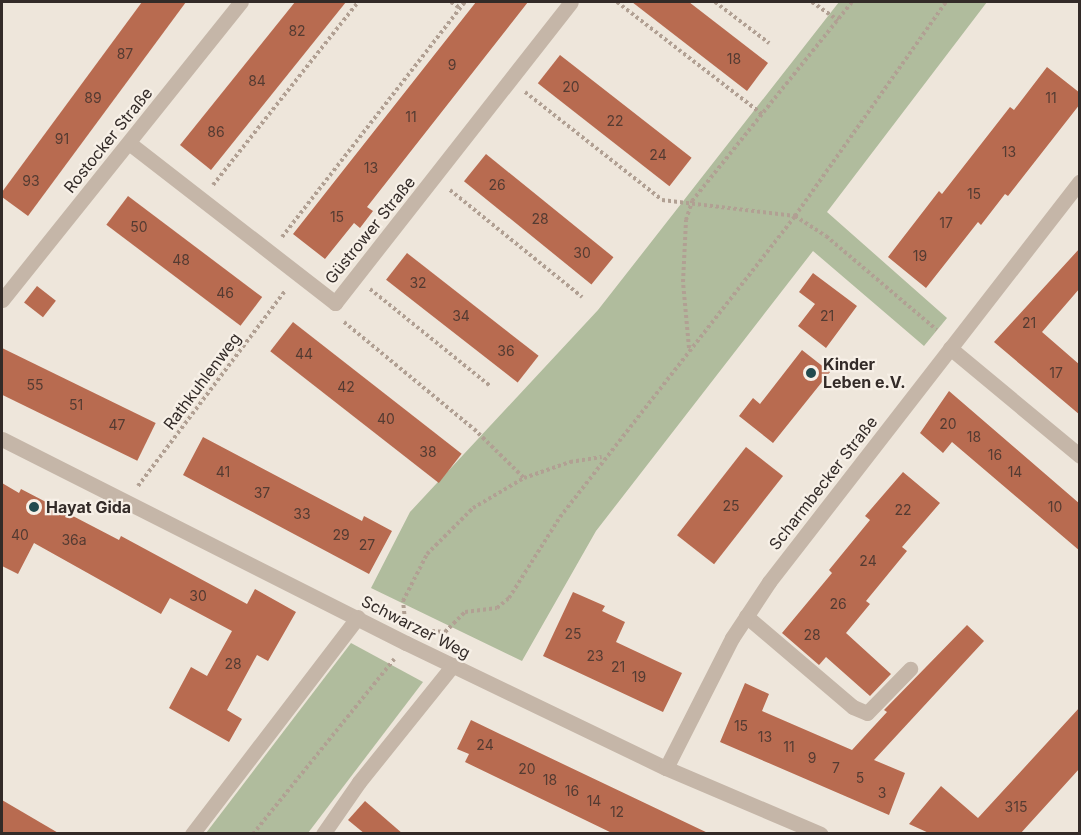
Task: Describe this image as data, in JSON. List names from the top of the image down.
{
  "streets": {
    "street": [
      "Rostocker Straße",
      "Güstrower Straße",
      "Scharmbecker Straße",
      "Schwarzer Weg"
    ],
    "path": ["Rathkuhlenweg"]
  },
  "crossings": [
    ["Rostocker Straße", "Güstrower Straße"],
    ["Güstrower Straße", "Rathkuhlenweg"],
    ["Rathkuhlenweg", "Schwarzer Weg"],
    ["Scharmbecker Straße", "Schwarzer Weg"]
  ],
  "places": ["Kinder Leben e.V.", "Hayat Gida"],
  "house_numbers": [
    "82",
    "87",
    "18",
    "9",
    "84",
    "20",
    "89",
    "11",
    "11",
    "22",
    "86",
    "91",
    "13",
    "24",
    "13",
    "93",
    "26",
    "15",
    "15",
    "28",
    "17",
    "50",
    "30",
    "19",
    "48",
    "32",
    "46",
    "34",
    "21",
    "21",
    "36",
    "44",
    "17",
    "55",
    "42",
    "51",
    "40",
    "20",
    "47",
    "18",
    "38",
    "16",
    "41",
    "14",
    "37",
    "25",
    "10",
    "22",
    "33",
    "40",
    "29",
    "36a",
    "27",
    "24",
    "30",
    "26",
    "25",
    "28",
    "23",
    "28",
    "21",
    "19",
    "15",
    "13",
    "24",
    "11",
    "9",
    "7",
    "20",
    "5",
    "18",
    "16",
    "3",
    "14",
    "315",
    "12"
  ]
}
